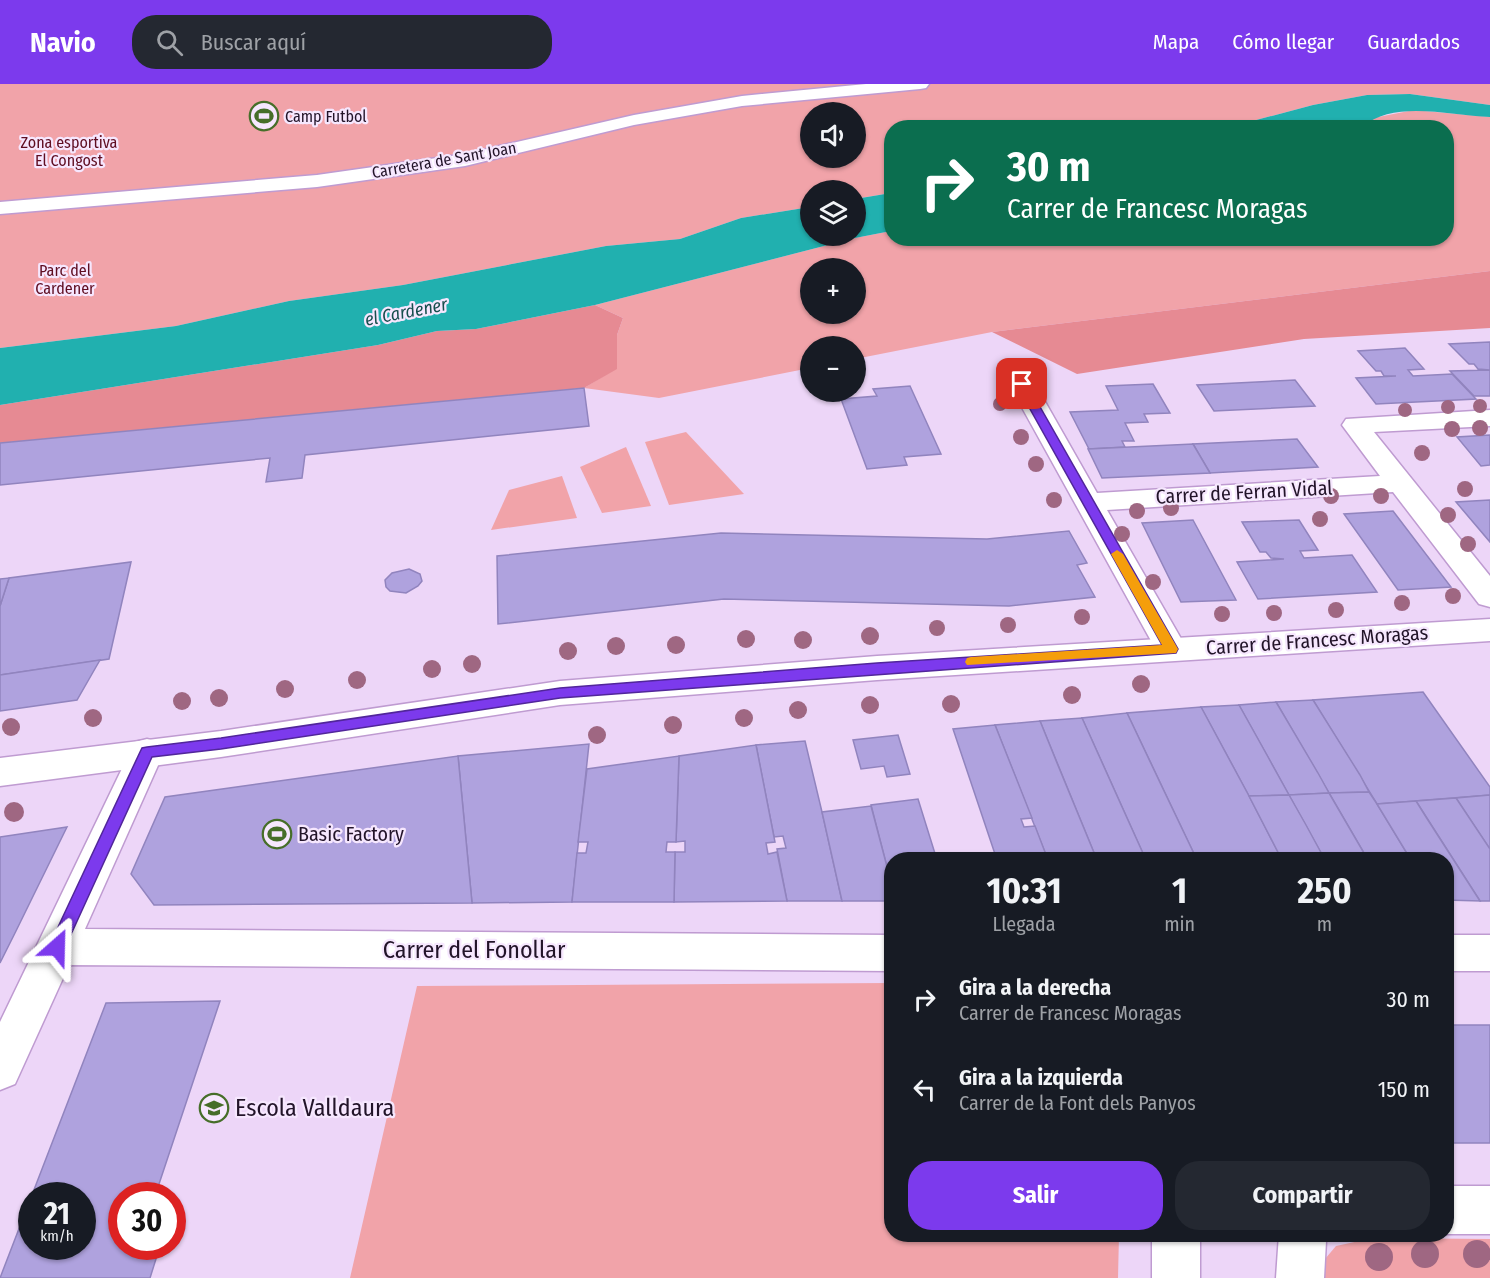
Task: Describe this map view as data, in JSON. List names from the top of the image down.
{
  "streets": {
    "street": [
      "Carretera de Sant Joan",
      "Carrer de Ferran Vidal",
      "Carrer de Francesc Moragas",
      "Carrer del Fonollar"
    ]
  },
  "water": ["el Cardener"],
  "parks": ["Zona esportiva El Congost", "Parc del Cardener"],
  "places": {
    "sports": ["Camp Futbol", "Basic Factory"],
    "school or university": ["Escola Valldaura"]
  },
  "page": {
    "header": "Navio",
    "search": "Buscar aquí",
    "nav": ["Mapa", "Cómo llegar", "Guardados"],
    "map_buttons": ["+", "−"],
    "turn": ["30 m", "Carrer de Francesc Moragas"],
    "eta": [
      "10:31",
      "Llegada",
      "1",
      "min",
      "250",
      "m"
    ],
    "list": [
      {
        "name": "Gira a la derecha",
        "note": "Carrer de Francesc Moragas",
        "value": "30 m"
      },
      {
        "name": "Gira a la izquierda",
        "note": "Carrer de la Font dels Panyos",
        "value": "150 m"
      }
    ],
    "buttons": ["Salir", "Compartir"],
    "speed": "21 km/h",
    "limit": "30"
  }
}
